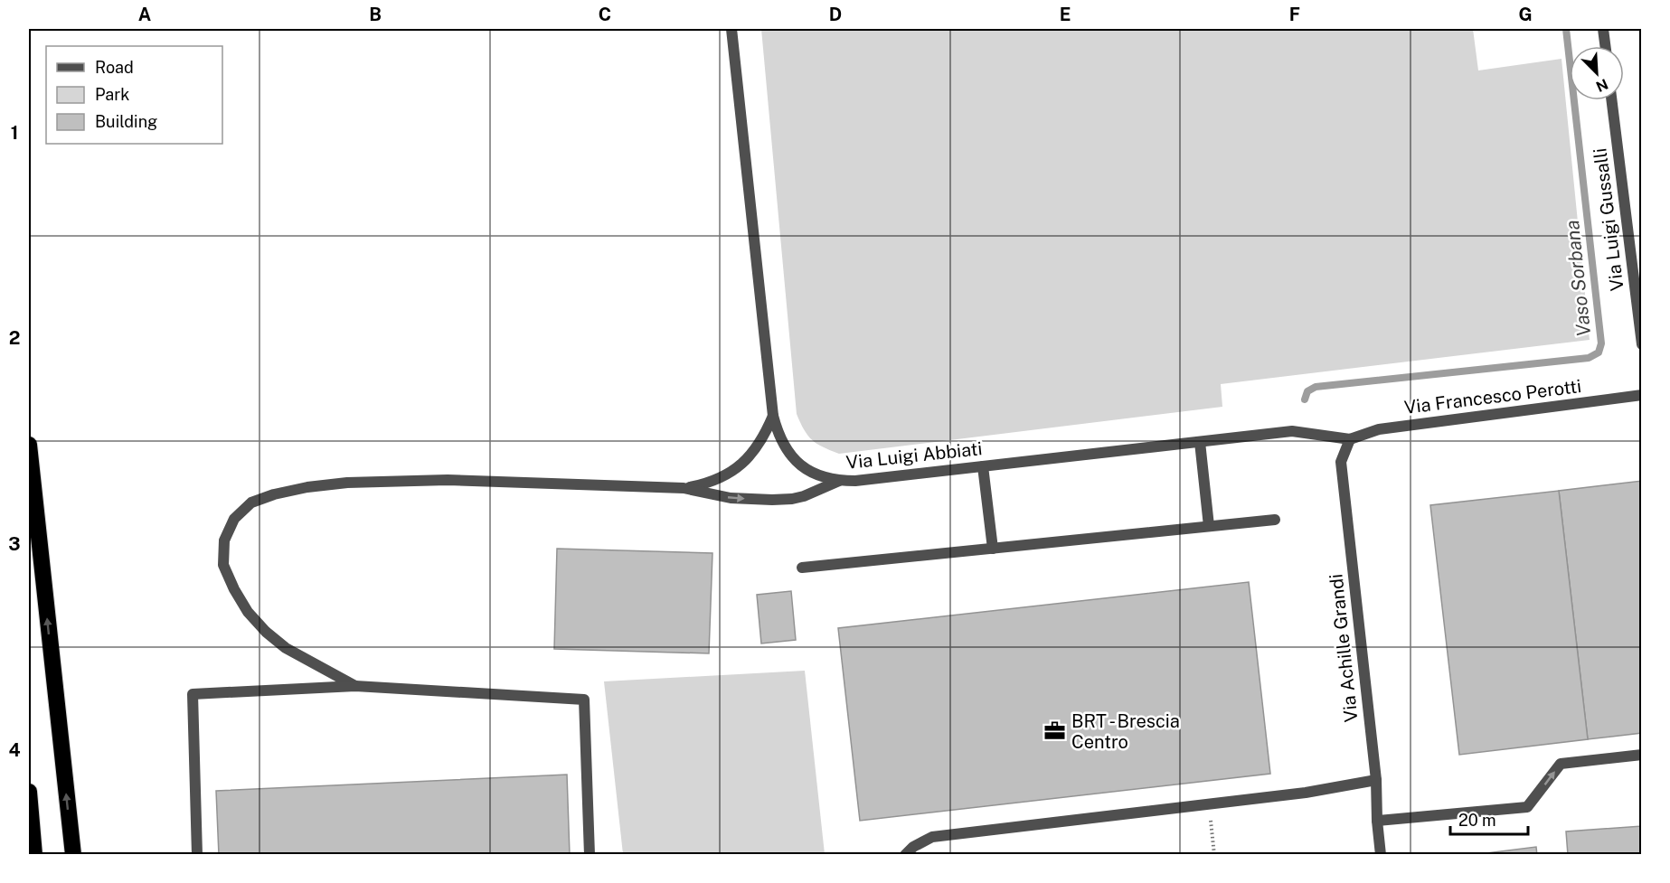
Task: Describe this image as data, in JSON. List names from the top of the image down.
{
  "streets": {
    "street": [
      "Via Luigi Gussalli",
      "Via Francesco Perotti",
      "Via Luigi Abbiati",
      "Via Achille Grandi"
    ]
  },
  "crossings": [
    ["Via Francesco Perotti", "Via Luigi Abbiati"],
    ["Via Francesco Perotti", "Via Achille Grandi"],
    ["Via Luigi Abbiati", "Via Achille Grandi"]
  ],
  "water": ["Vaso Sorbana"],
  "places": {
    "office": ["BRT - Brescia Centro"]
  },
  "legend": ["Road", "Park", "Building"],
  "scale_bar": "20 m",
  "north": "bottom right",
  "grid": {
    "columns": [
      "A",
      "B",
      "C",
      "D",
      "E",
      "F",
      "G"
    ],
    "rows": [
      "1",
      "2",
      "3",
      "4"
    ]
  }
}
